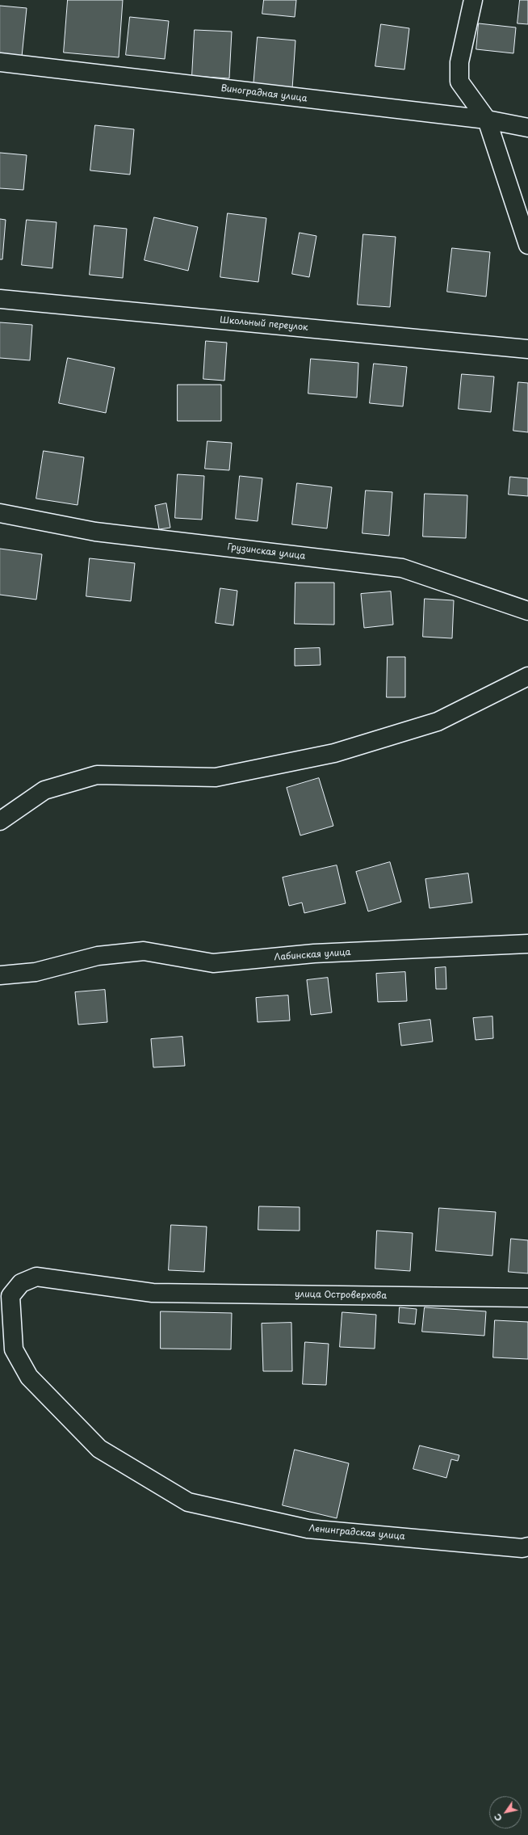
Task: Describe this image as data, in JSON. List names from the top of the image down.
{
  "streets": {
    "street": [
      "Виноградная улица",
      "Школьный переулок",
      "Грузинская улица",
      "Лабинская улица",
      "улица Островерхова",
      "Ленинградская улица"
    ]
  },
  "crossings": [
    ["улица Островерхова", "Ленинградская улица"]
  ],
  "north": "bottom left"
}
